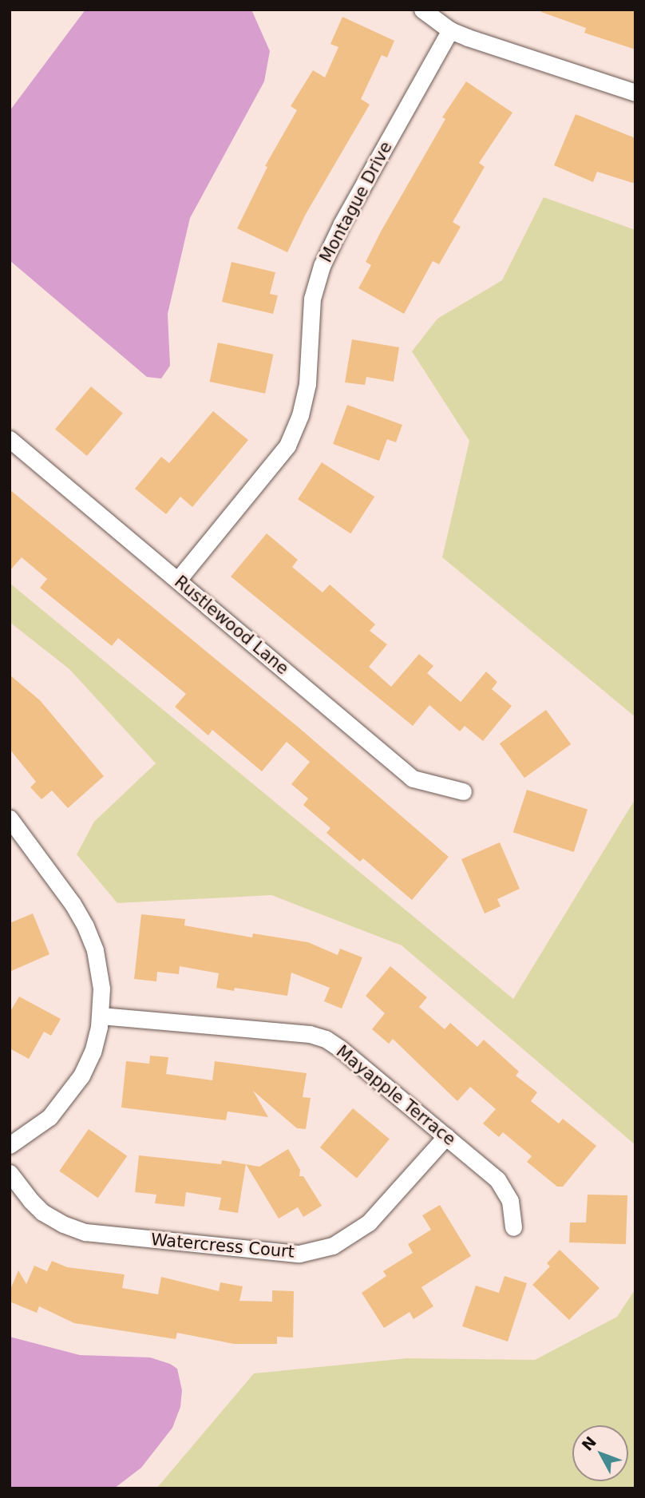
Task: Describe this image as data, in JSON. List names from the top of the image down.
{
  "streets": {
    "street": [
      "Montague Drive",
      "Rustlewood Lane",
      "Mayapple Terrace",
      "Watercress Court"
    ]
  },
  "crossings": [
    ["Montague Drive", "Rustlewood Lane"],
    ["Mayapple Terrace", "Watercress Court"]
  ],
  "north": "top left"
}
